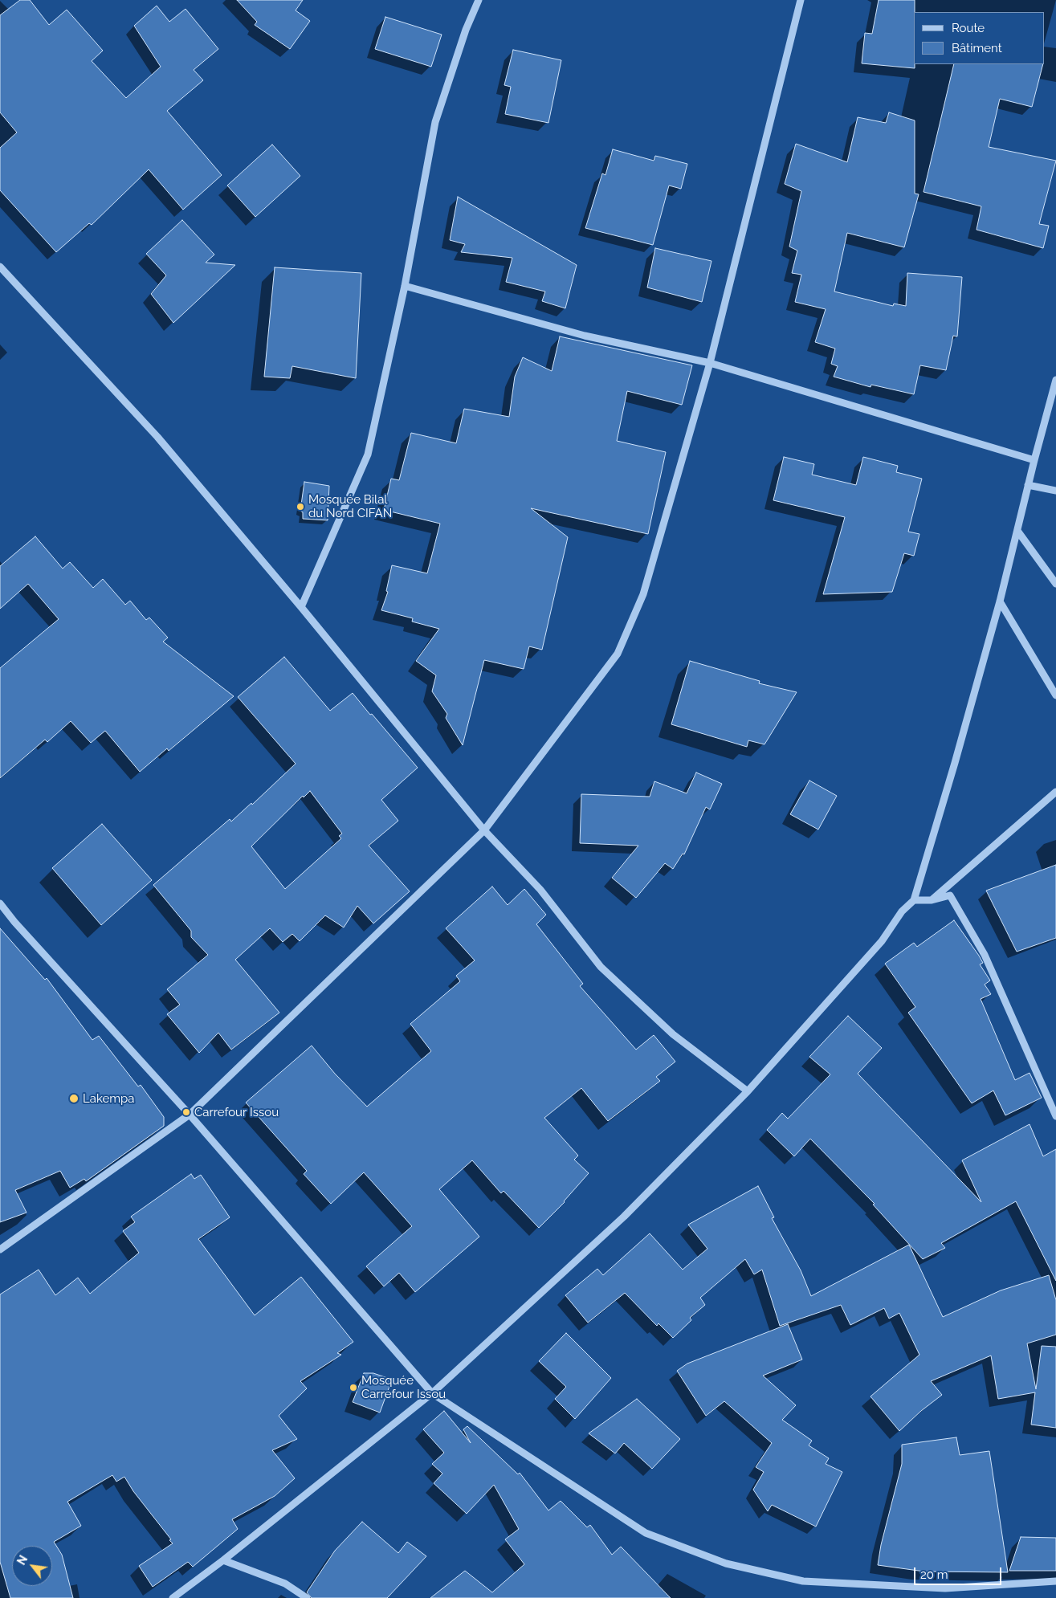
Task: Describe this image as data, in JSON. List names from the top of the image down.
{
  "places": [
    "Mosquée Bilal du Nord CIFAN",
    "Lakempa",
    "Carrefour Issou",
    "Mosquée Carrefour Issou"
  ],
  "legend": ["Route", "Bâtiment"],
  "scale_bar": "20 m",
  "north": "top left"
}
